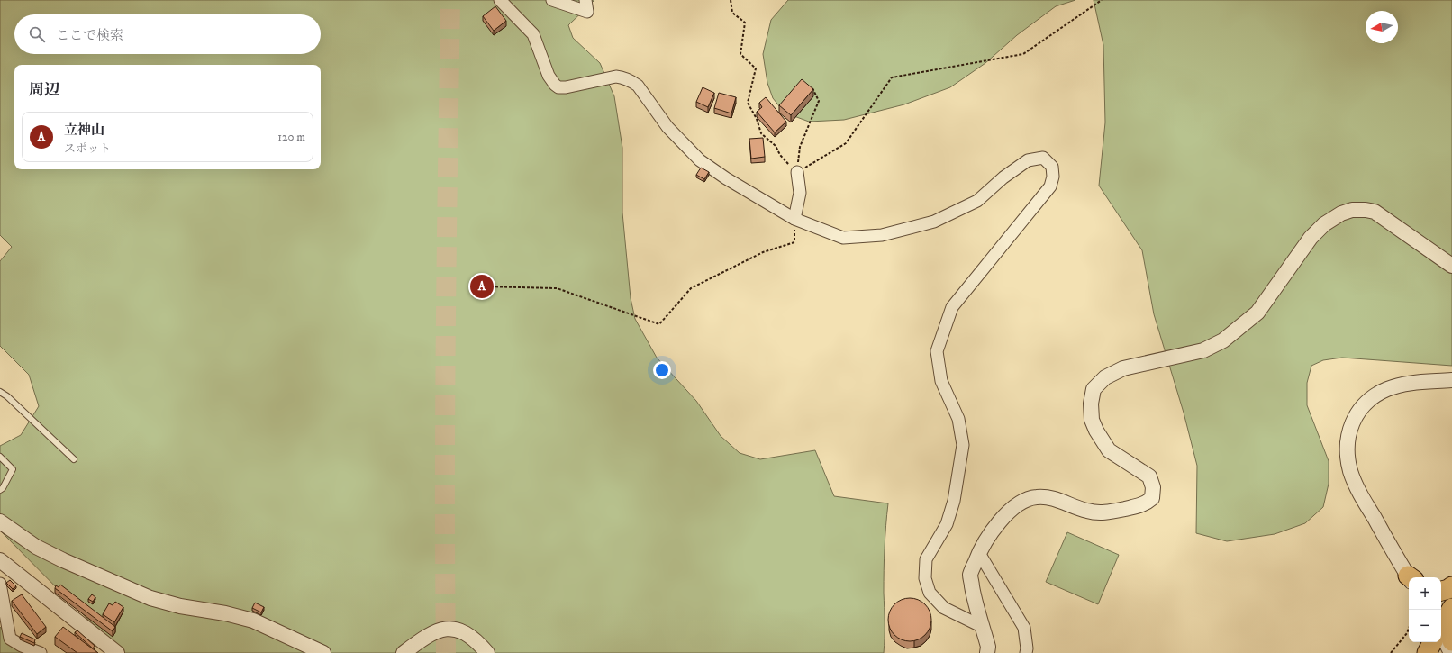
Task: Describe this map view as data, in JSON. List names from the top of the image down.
{
  "north": "left",
  "page": {
    "search": "ここで検索",
    "heading": "周辺",
    "list": [
      {
        "mark": "A",
        "name": "立神山",
        "note": "スポット",
        "value": "120 m"
      }
    ],
    "pins": "A",
    "map_buttons": ["+", "−"]
  }
}
